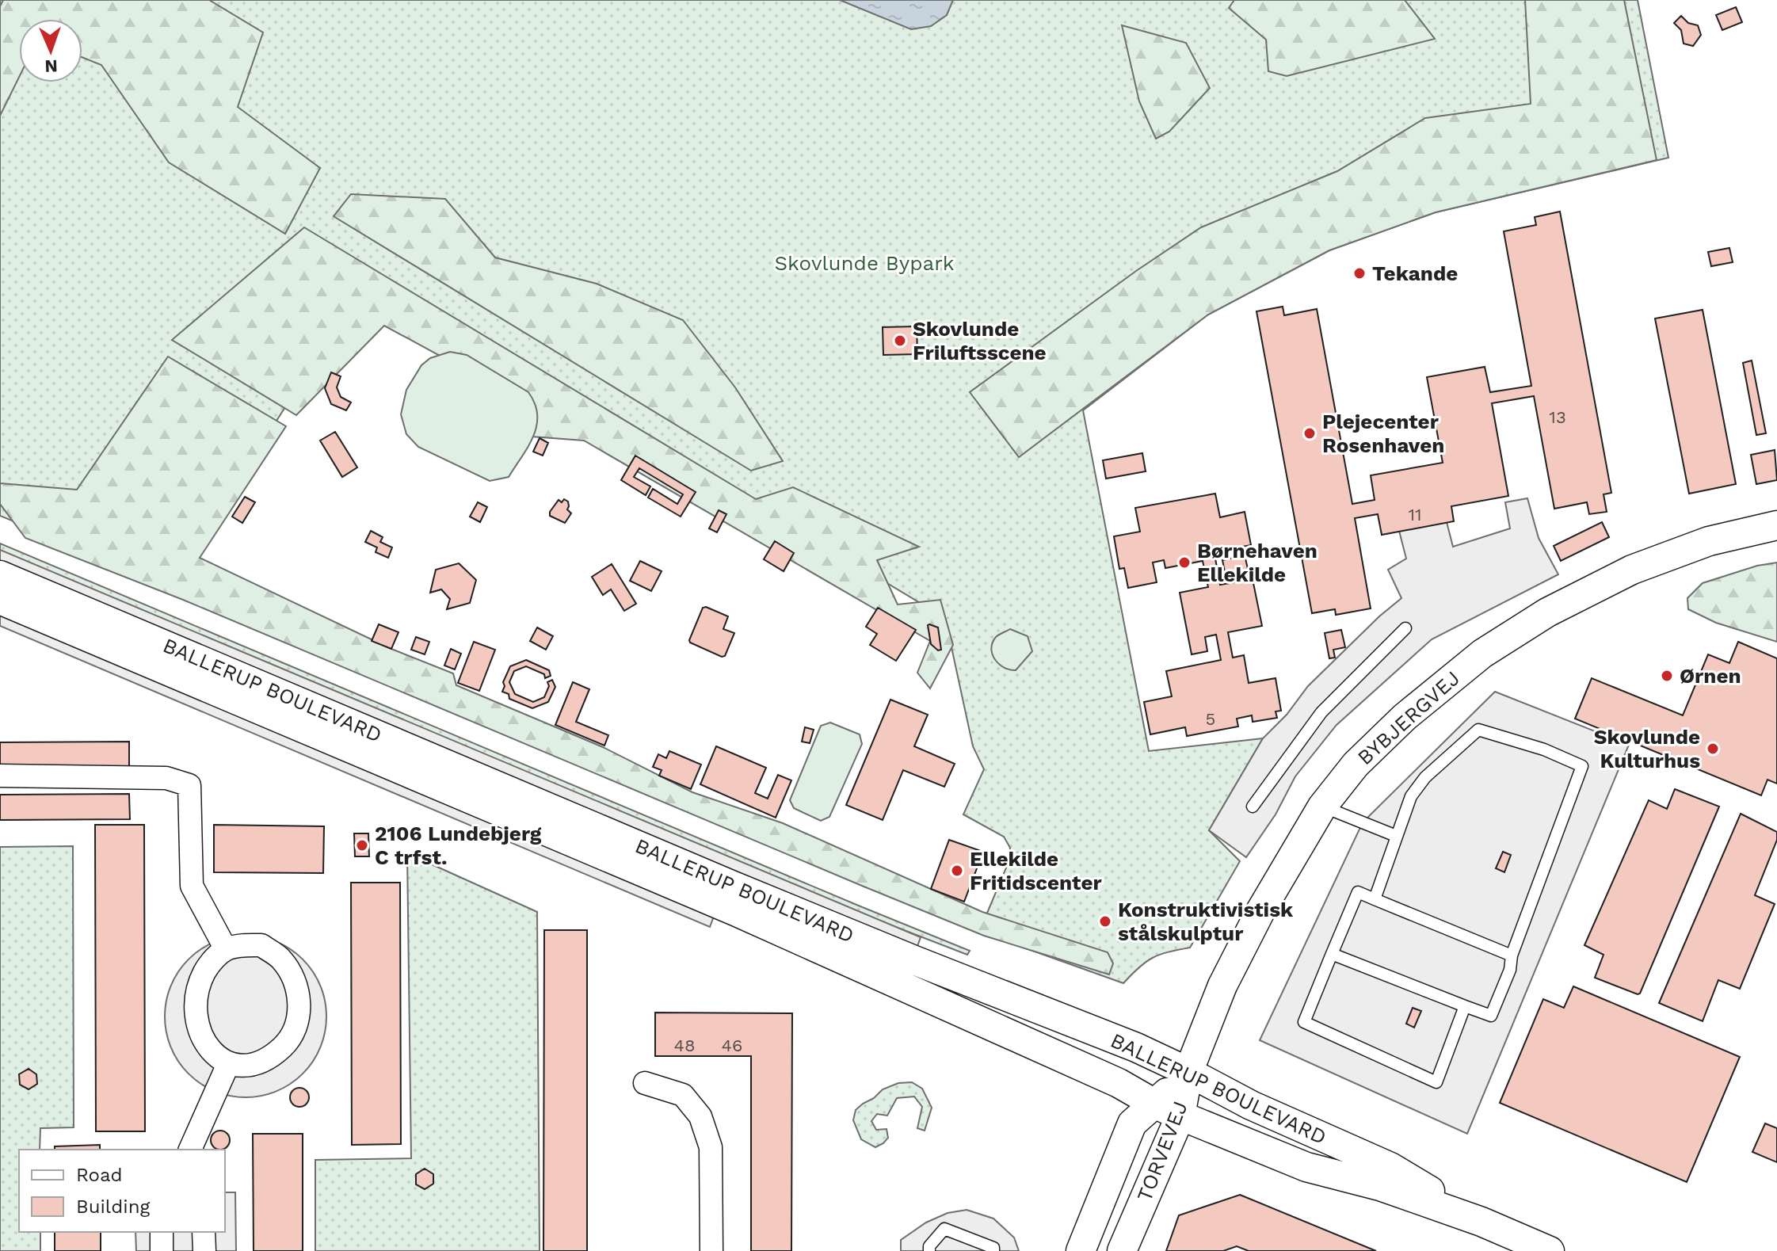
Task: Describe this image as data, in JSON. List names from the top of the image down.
{
  "streets": {
    "street": ["BALLERUP BOULEVARD", "BYBJERGVEJ", "TORVEVEJ"]
  },
  "crossings": [
    ["BALLERUP BOULEVARD", "BYBJERGVEJ"],
    ["BALLERUP BOULEVARD", "TORVEVEJ"],
    ["BYBJERGVEJ", "TORVEVEJ"]
  ],
  "parks": ["Skovlunde Bypark"],
  "places": [
    "Tekande",
    "Skovlunde Friluftsscene",
    "Plejecenter Rosenhaven",
    "Børnehaven Ellekilde",
    "Ørnen",
    "Skovlunde Kulturhus",
    "2106 Lundebjerg C trfst.",
    "Ellekilde Fritidscenter",
    "Konstruktivistisk stålskulptur"
  ],
  "house_numbers": [
    "13",
    "11",
    "5",
    "48",
    "46"
  ],
  "legend": ["Road", "Building"],
  "north": "bottom"
}
